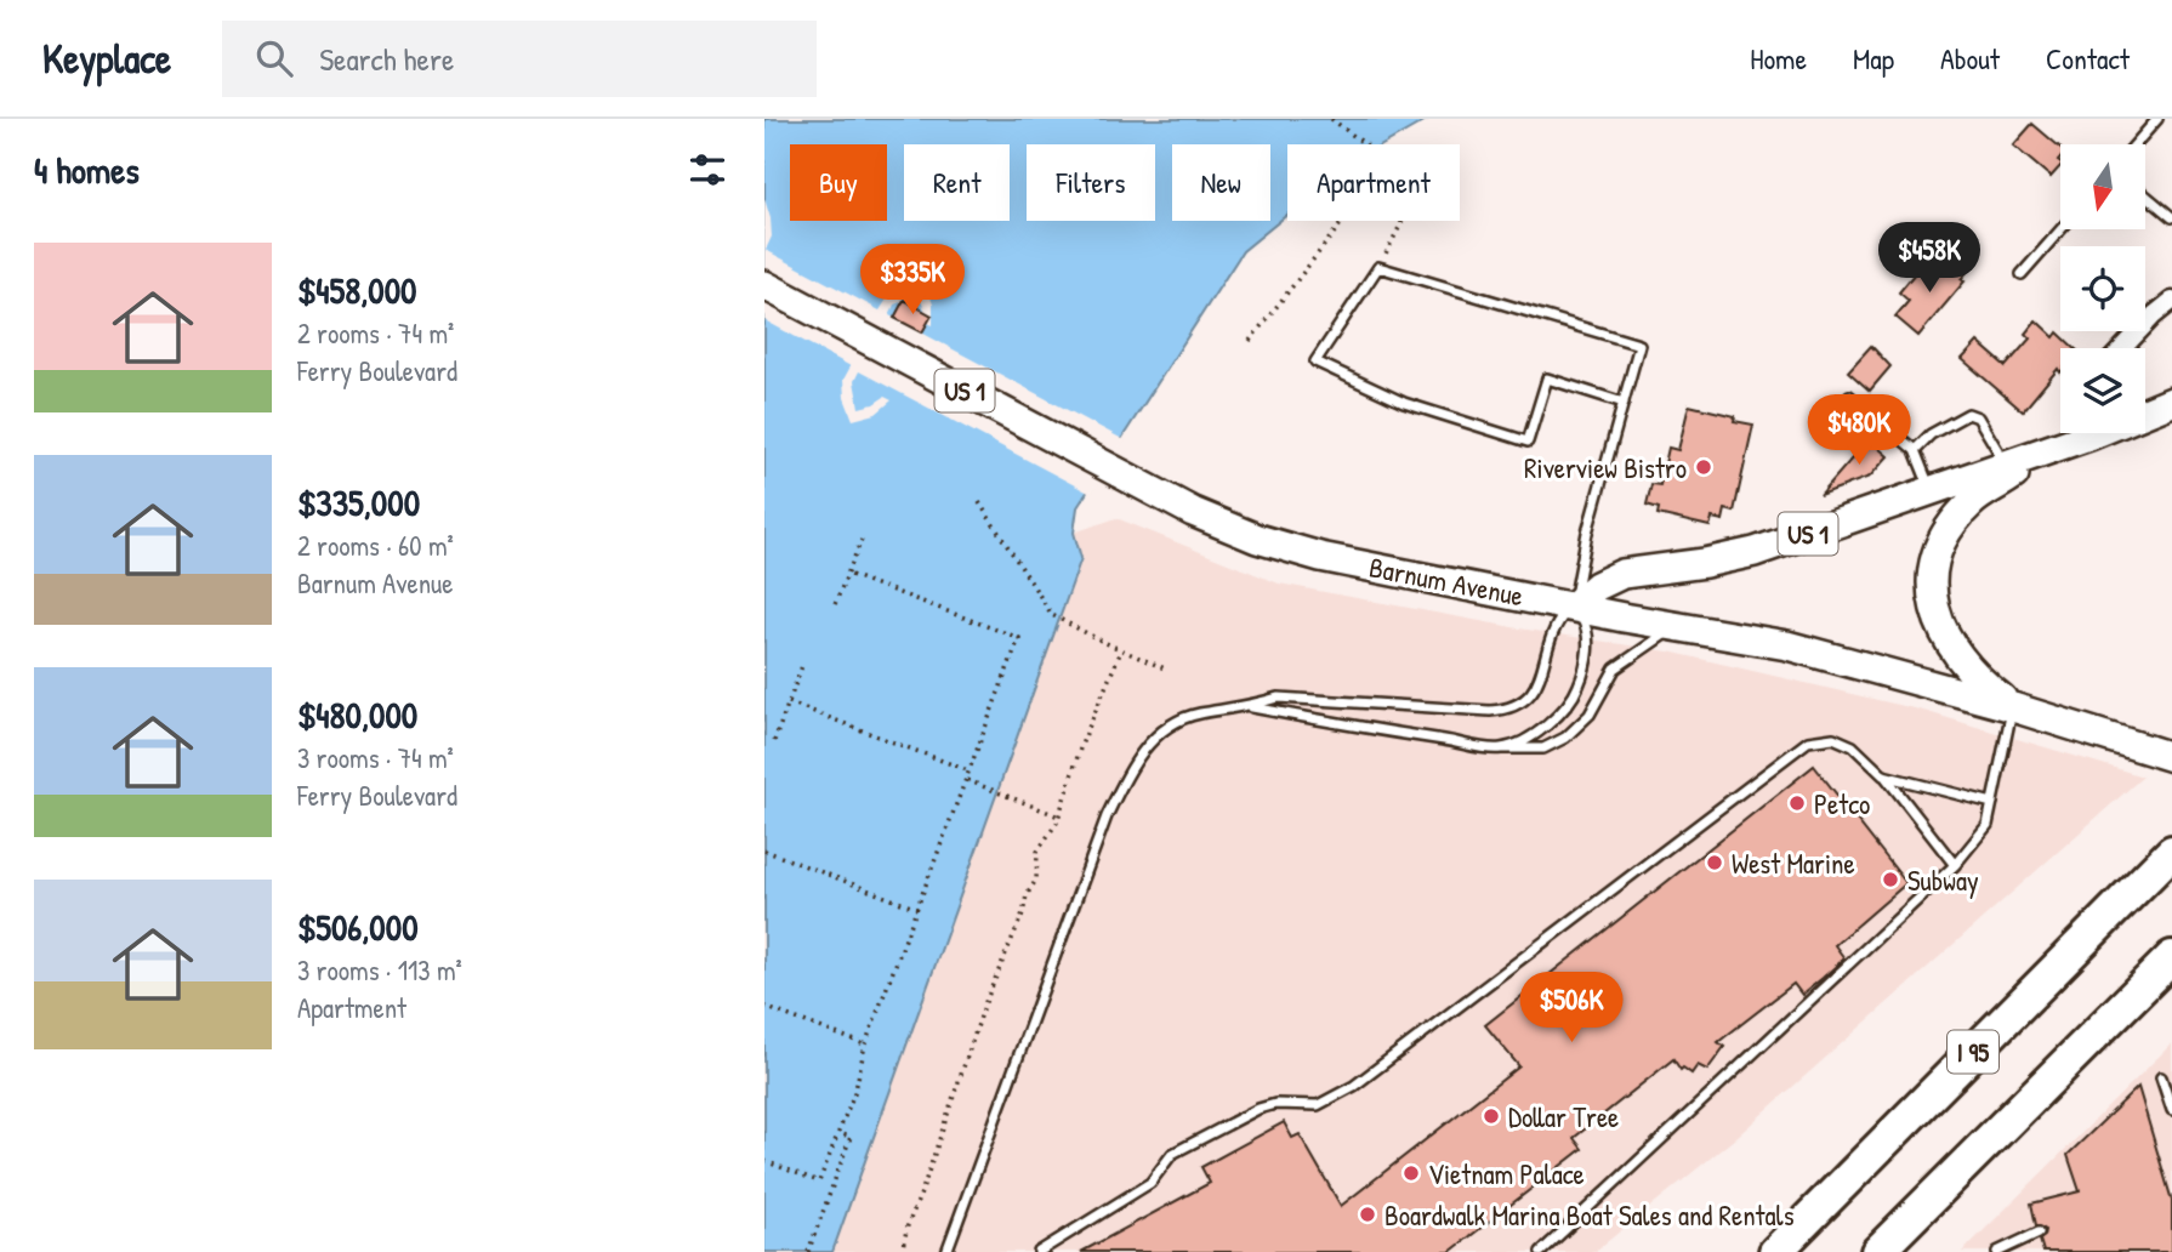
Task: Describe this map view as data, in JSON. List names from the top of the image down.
{
  "streets": {
    "highway": ["I 95"],
    "main road": ["US 1", "Barnum Avenue"]
  },
  "crossings": [
    ["US 1", "Barnum Avenue"]
  ],
  "places": [
    "Riverview Bistro",
    "Petco",
    "West Marine",
    "Subway",
    "Dollar Tree",
    "Vietnam Palace",
    "Boardwalk Marina Boat Sales and Rentals"
  ],
  "north": "bottom",
  "page": {
    "header": "Keyplace",
    "search": "Search here",
    "nav": [
      "Home",
      "Map",
      "About",
      "Contact"
    ],
    "heading": "4 homes",
    "chip": [
      "Buy",
      "Rent",
      "Filters",
      "New",
      "Apartment"
    ],
    "list": [
      {
        "name": "$458,000",
        "note": "2 rooms · 74 m² · Ferry Boulevard"
      },
      {
        "name": "$335,000",
        "note": "2 rooms · 60 m² · Barnum Avenue"
      },
      {
        "name": "$480,000",
        "note": "3 rooms · 74 m² · Ferry Boulevard"
      },
      {
        "name": "$506,000",
        "note": "3 rooms · 113 m² · Apartment"
      }
    ],
    "price": [
      "$458K",
      "$335K",
      "$480K",
      "$506K"
    ]
  }
}
